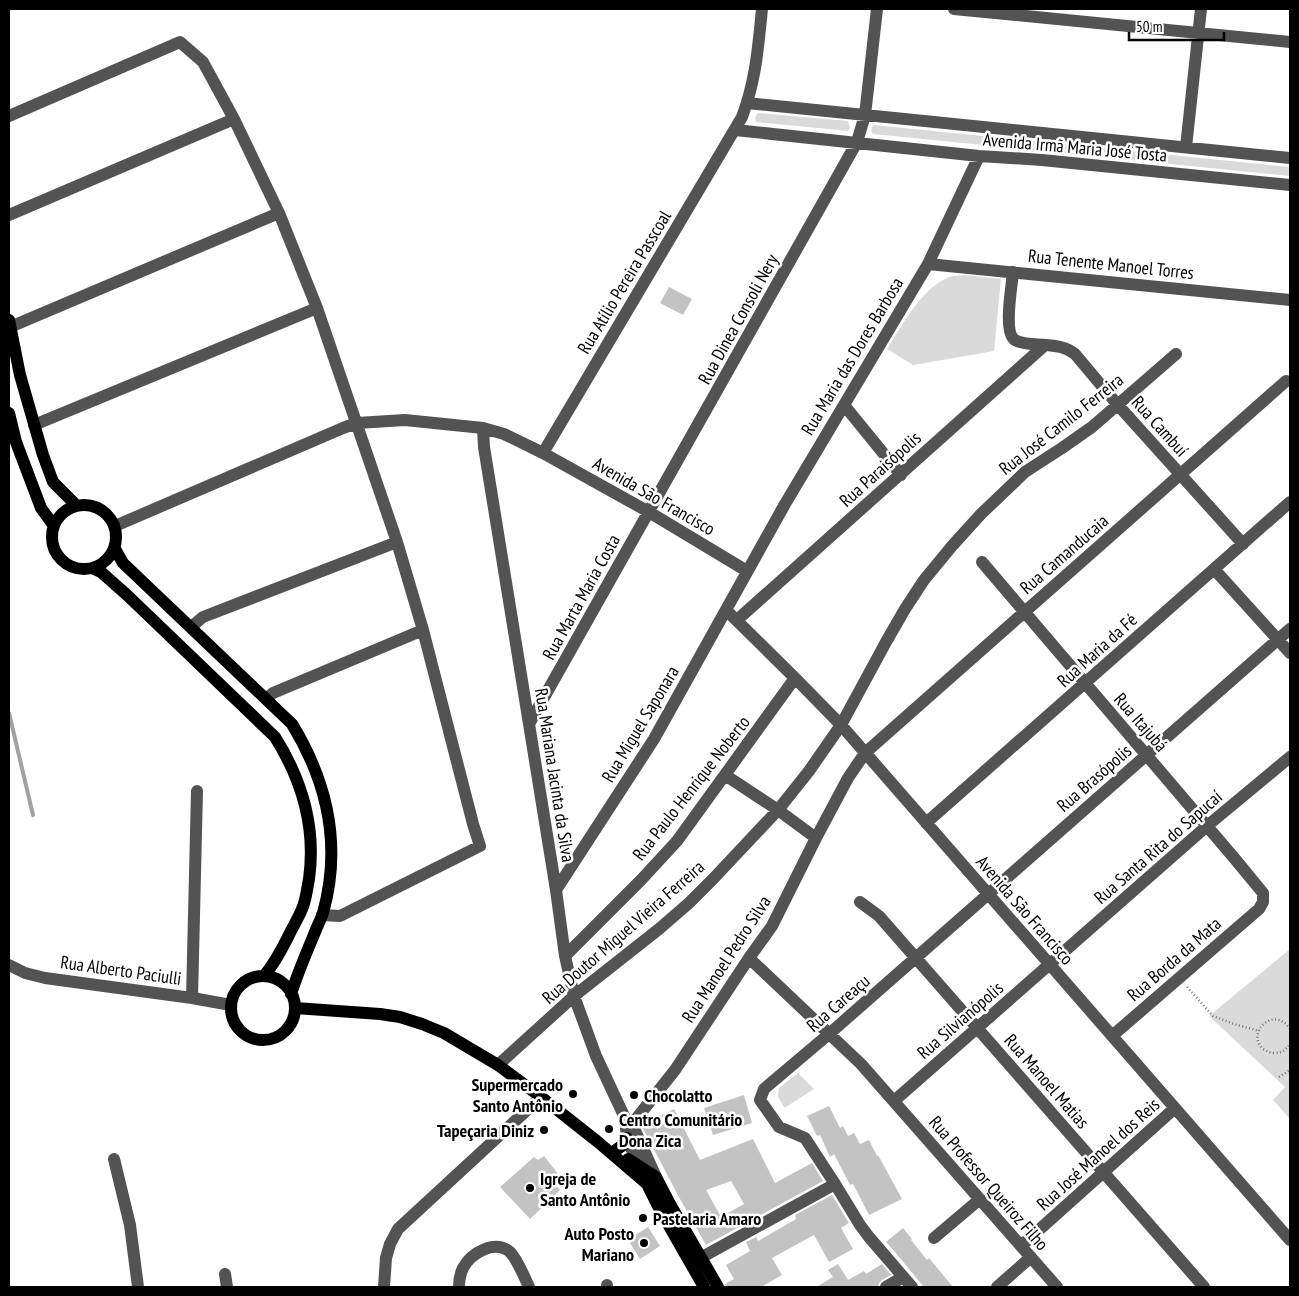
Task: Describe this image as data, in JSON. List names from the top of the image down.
{
  "streets": {
    "street": [
      "Avenida Irmã Maria José Tosta",
      "Rua Tenente Manoel Torres",
      "Rua Atílio Pereira Passcoal",
      "Rua Dinea Consoli Nery",
      "Rua Maria das Dores Barbosa",
      "Rua José Camilo Ferreira",
      "Rua Cambuí",
      "Rua Paraisópolis",
      "Avenida São Francisco",
      "Rua Camanducaia",
      "Rua Marta Maria Costa",
      "Rua Maria da Fé",
      "Rua Itajubá",
      "Rua Miguel Saponara",
      "Rua Mariana Jacinta da Silva",
      "Rua Brasópolis",
      "Rua Paulo Henrique Noberto",
      "Rua Santa Rita do Sapucaí",
      "Rua Doutor Miguel Vieira Ferreira",
      "Rua Manoel Pedro Silva",
      "Rua Borda da Mata",
      "Rua Alberto Paciulli",
      "Rua Careaçu",
      "Rua Silvianópolis",
      "Rua Manoel Matias",
      "Rua José Manoel dos Reis",
      "Rua Professor Queiroz Filho"
    ]
  },
  "crossings": [
    ["Avenida Irmã Maria José Tosta", "Rua Atílio Pereira Passcoal"],
    ["Avenida Irmã Maria José Tosta", "Rua Dinea Consoli Nery"],
    ["Avenida Irmã Maria José Tosta", "Rua Maria das Dores Barbosa"],
    ["Rua Tenente Manoel Torres", "Rua Maria das Dores Barbosa"],
    ["Rua Tenente Manoel Torres", "Rua Cambuí"],
    ["Rua Atílio Pereira Passcoal", "Avenida São Francisco"],
    ["Rua Dinea Consoli Nery", "Avenida São Francisco"],
    ["Rua Dinea Consoli Nery", "Rua Marta Maria Costa"],
    ["Rua Maria das Dores Barbosa", "Avenida São Francisco"],
    ["Rua Maria das Dores Barbosa", "Rua Miguel Saponara"],
    ["Rua José Camilo Ferreira", "Rua Cambuí"],
    ["Rua José Camilo Ferreira", "Avenida São Francisco"],
    ["Rua José Camilo Ferreira", "Rua Doutor Miguel Vieira Ferreira"],
    ["Rua Cambuí", "Rua Paraisópolis"],
    ["Rua Cambuí", "Rua Camanducaia"],
    ["Rua Cambuí", "Rua Maria da Fé"],
    ["Rua Paraisópolis", "Avenida São Francisco"],
    ["Avenida São Francisco", "Rua Camanducaia"],
    ["Avenida São Francisco", "Rua Marta Maria Costa"],
    ["Avenida São Francisco", "Rua Maria da Fé"],
    ["Avenida São Francisco", "Rua Miguel Saponara"],
    ["Avenida São Francisco", "Rua Mariana Jacinta da Silva"],
    ["Avenida São Francisco", "Rua Brasópolis"],
    ["Avenida São Francisco", "Rua Paulo Henrique Noberto"],
    ["Avenida São Francisco", "Rua Santa Rita do Sapucaí"],
    ["Avenida São Francisco", "Rua Doutor Miguel Vieira Ferreira"],
    ["Avenida São Francisco", "Rua Manoel Pedro Silva"],
    ["Avenida São Francisco", "Rua Borda da Mata"],
    ["Avenida São Francisco", "Rua Careaçu"],
    ["Avenida São Francisco", "Rua Silvianópolis"],
    ["Avenida São Francisco", "Rua José Manoel dos Reis"],
    ["Rua Camanducaia", "Rua Itajubá"],
    ["Rua Camanducaia", "Rua Manoel Pedro Silva"],
    ["Rua Marta Maria Costa", "Rua Mariana Jacinta da Silva"],
    ["Rua Maria da Fé", "Rua Itajubá"],
    ["Rua Itajubá", "Rua Brasópolis"],
    ["Rua Itajubá", "Rua Santa Rita do Sapucaí"],
    ["Rua Itajubá", "Rua Borda da Mata"],
    ["Rua Miguel Saponara", "Rua Mariana Jacinta da Silva"],
    ["Rua Mariana Jacinta da Silva", "Rua Paulo Henrique Noberto"],
    ["Rua Mariana Jacinta da Silva", "Rua Doutor Miguel Vieira Ferreira"],
    ["Rua Mariana Jacinta da Silva", "Rua Manoel Pedro Silva"],
    ["Rua Brasópolis", "Rua Careaçu"],
    ["Rua Santa Rita do Sapucaí", "Rua Silvianópolis"],
    ["Rua Manoel Pedro Silva", "Rua Professor Queiroz Filho"],
    ["Rua Careaçu", "Rua Manoel Matias"],
    ["Rua Careaçu", "Rua Professor Queiroz Filho"],
    ["Rua Silvianópolis", "Rua Manoel Matias"],
    ["Rua Silvianópolis", "Rua Professor Queiroz Filho"],
    ["Rua Manoel Matias", "Rua José Manoel dos Reis"],
    ["Rua José Manoel dos Reis", "Rua Professor Queiroz Filho"]
  ],
  "places": [
    "Supermercado Santo Antônio",
    "Chocolatto",
    "Centro Comunitário Dona Zica",
    "Tapeçaria Diniz",
    "Igreja de Santo Antônio",
    "Pastelaria Amaro",
    "Auto Posto Mariano"
  ],
  "scale_bar": "50 m"
}
